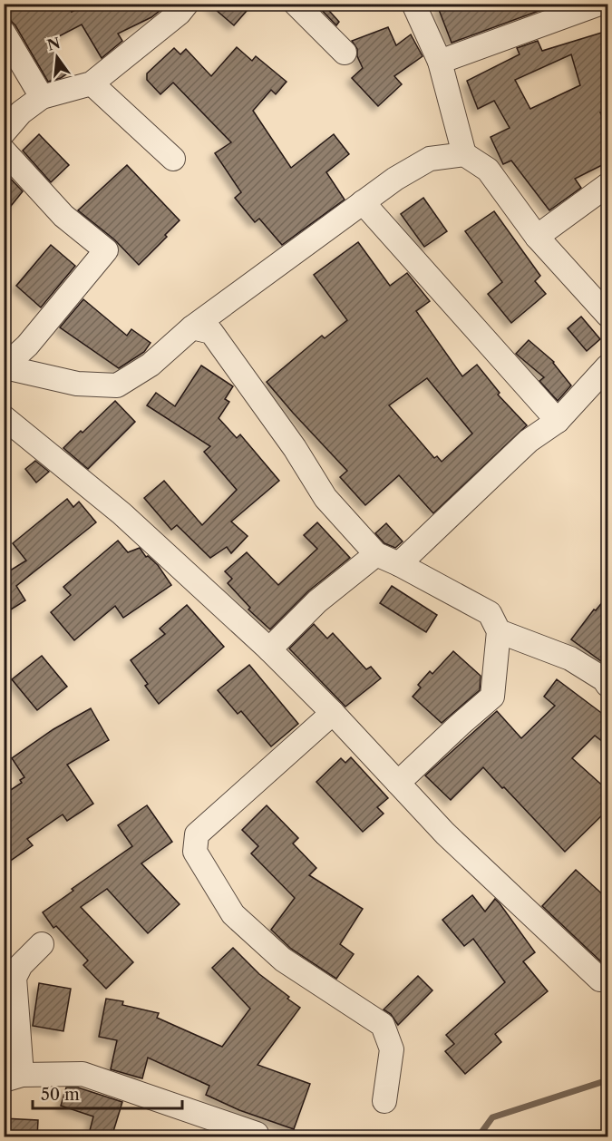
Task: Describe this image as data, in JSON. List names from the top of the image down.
{
  "scale_bar": "50 m",
  "north": "top"
}
